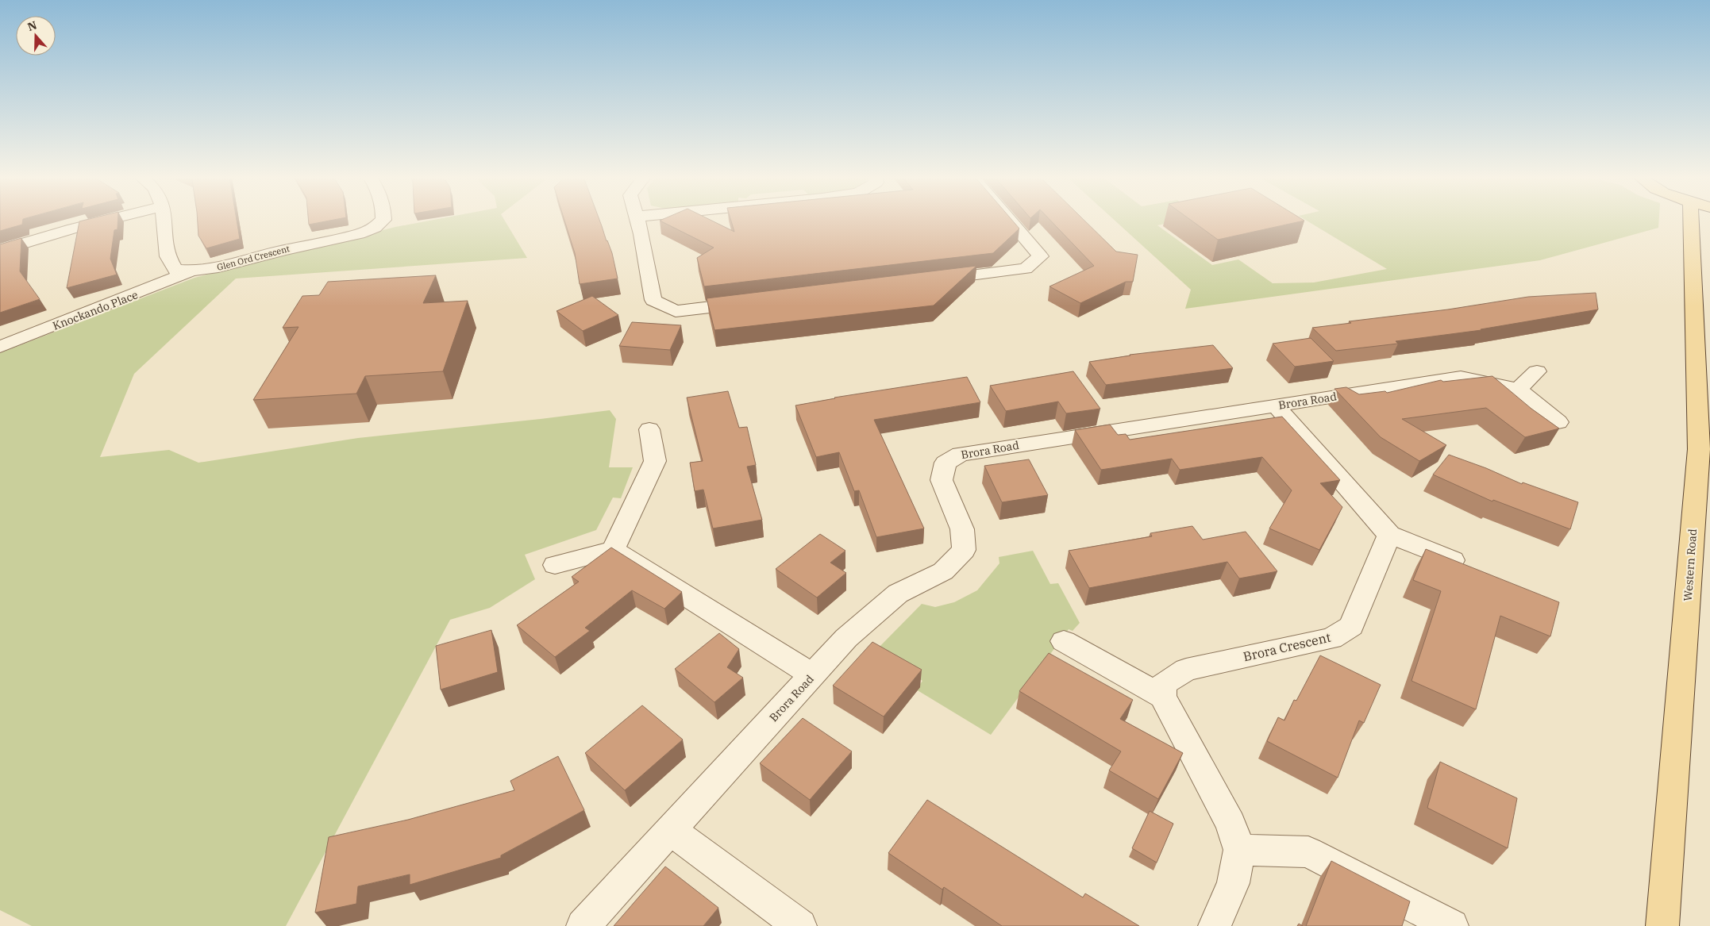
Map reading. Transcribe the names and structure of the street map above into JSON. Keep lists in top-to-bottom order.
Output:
{
  "streets": {
    "main road": ["Western Road"],
    "street": [
      "Glen Ord Crescent",
      "Knockando Place",
      "Brora Road",
      "Brora Crescent"
    ]
  },
  "crossings": [
    ["Glen Ord Crescent", "Knockando Place"]
  ],
  "north": "top"
}
